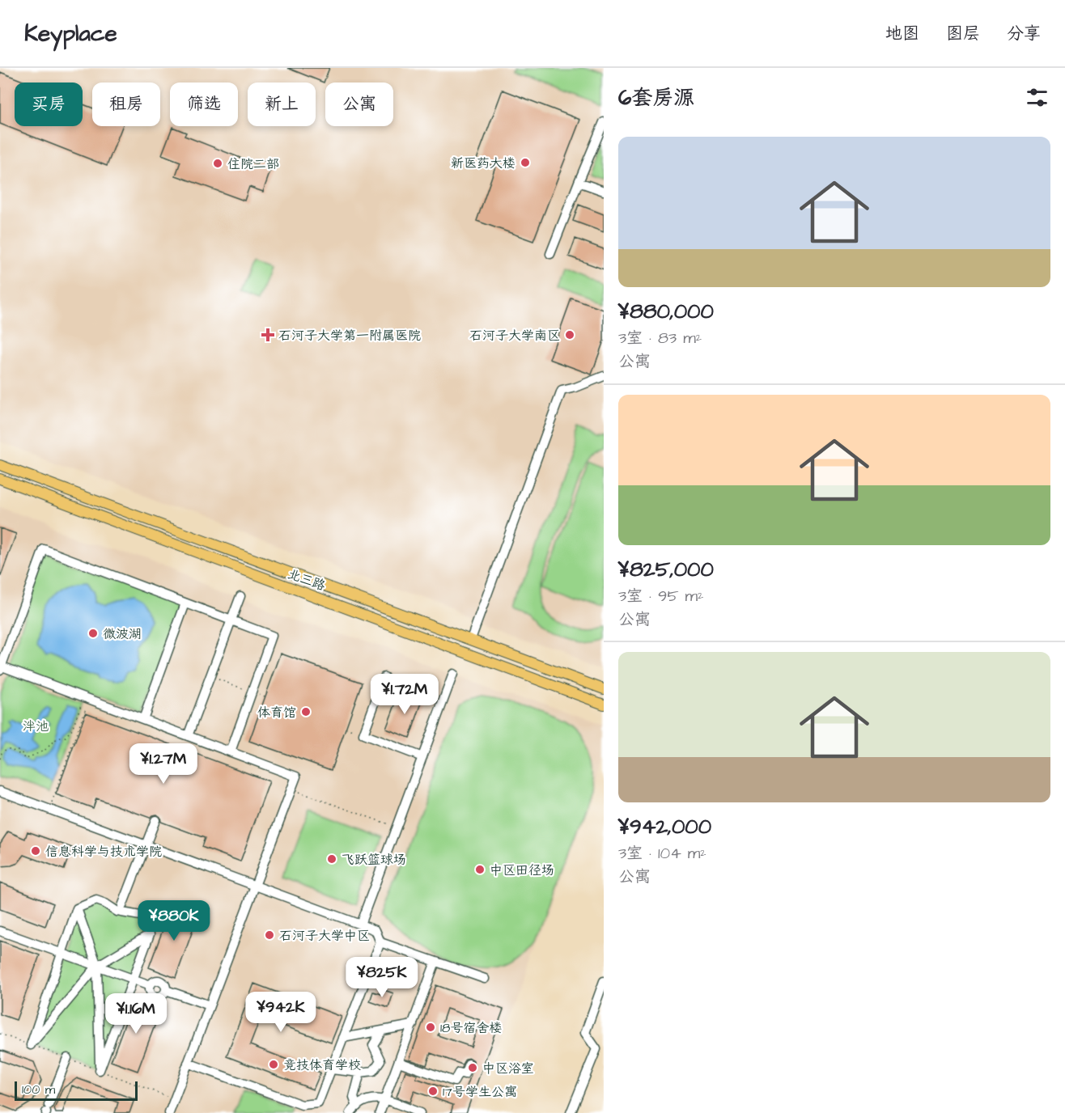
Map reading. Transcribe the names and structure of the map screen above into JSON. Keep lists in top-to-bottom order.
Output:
{
  "streets": {
    "main road": ["北三路"]
  },
  "parks": ["泮池"],
  "places": {
    "other": [
      "新医药大楼",
      "住院二部",
      "石河子大学南区",
      "微波湖",
      "体育馆",
      "信息科学与技术学院",
      "飞跃篮球场",
      "中区田径场",
      "石河子大学中区",
      "18号宿舍楼",
      "竞技体育学校",
      "中区浴室",
      "17号学生公寓"
    ],
    "health": ["石河子大学第一附属医院"]
  },
  "scale_bar": "100 m",
  "page": {
    "header": "Keyplace",
    "nav": ["地图", "图层", "分享"],
    "heading": "6套房源",
    "chip": [
      "买房",
      "租房",
      "筛选",
      "新上",
      "公寓"
    ],
    "list": [
      {
        "name": "¥880,000",
        "note": "3室 · 83 m² · 公寓"
      },
      {
        "name": "¥825,000",
        "note": "3室 · 95 m² · 公寓"
      },
      {
        "name": "¥942,000",
        "note": "3室 · 104 m² · 公寓"
      }
    ],
    "price": [
      "¥1.72M",
      "¥1.27M",
      "¥880K",
      "¥825K",
      "¥942K",
      "¥1.16M"
    ],
    "scale": "100 m"
  }
}
